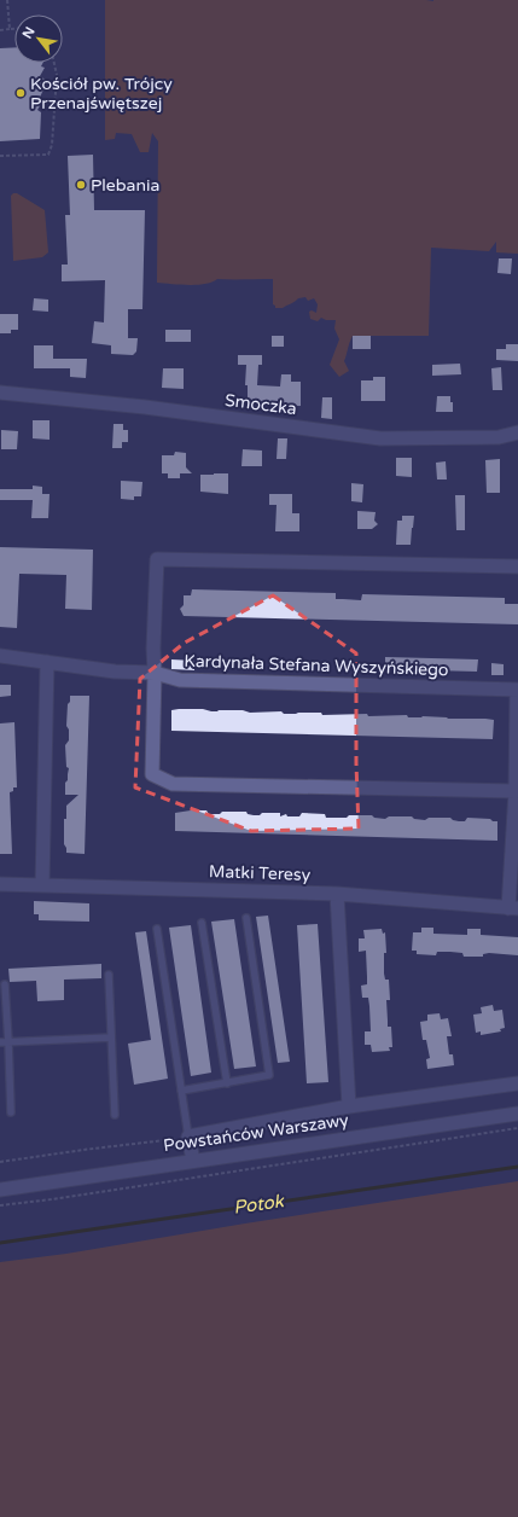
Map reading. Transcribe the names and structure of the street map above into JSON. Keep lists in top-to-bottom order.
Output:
{
  "streets": {
    "street": [
      "Smoczka",
      "Kardynała Stefana Wyszyńskiego",
      "Matki Teresy",
      "Powstańców Warszawy"
    ]
  },
  "water": ["Potok"],
  "places": ["Kościół pw. Trójcy Przenajświętszej", "Plebania"],
  "north": "top left"
}
